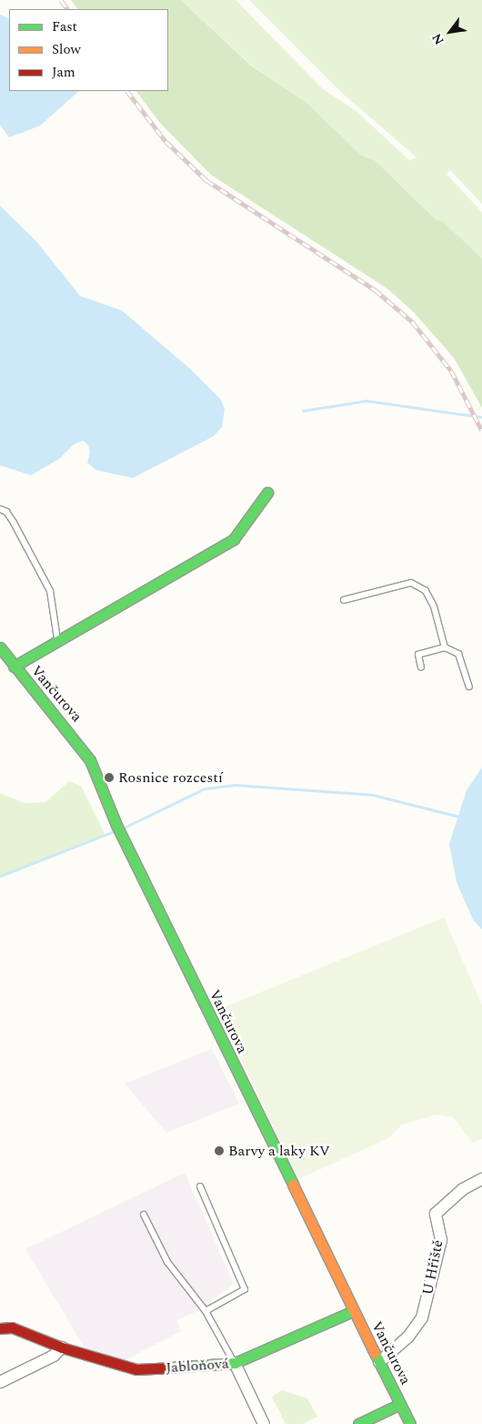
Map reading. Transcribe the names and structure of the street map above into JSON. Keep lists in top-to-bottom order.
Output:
{
  "streets": {
    "street": ["Vančurova", "U Hřiště", "Jabloňová"]
  },
  "crossings": [
    ["Vančurova", "U Hřiště"],
    ["Vančurova", "Jabloňová"]
  ],
  "places": ["Rosnice rozcestí", "Barvy a laky KV"],
  "legend": ["Fast", "Slow", "Jam"],
  "north": "bottom left"
}
